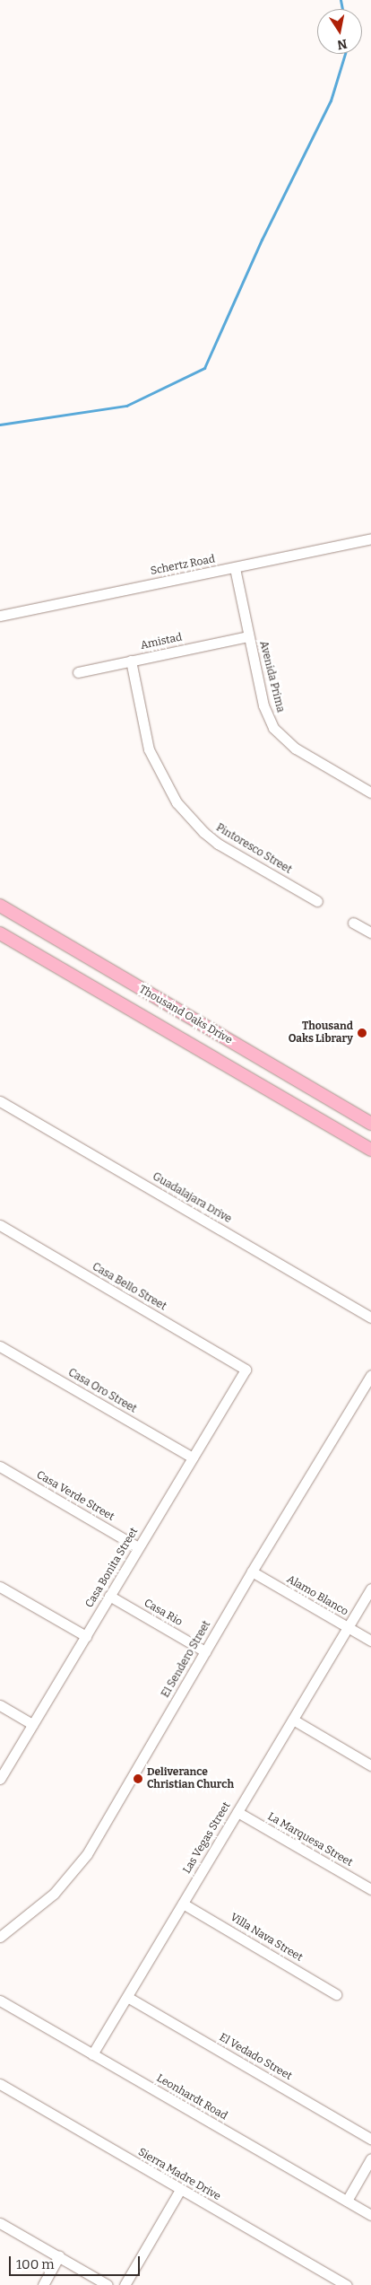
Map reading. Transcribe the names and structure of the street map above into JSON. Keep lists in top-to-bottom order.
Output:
{
  "streets": {
    "main road": ["Thousand Oaks Drive"],
    "street": [
      "Schertz Road",
      "Amistad",
      "Avenida Prima",
      "Pintoresco Street",
      "Guadalajara Drive",
      "Casa Bello Street",
      "Casa Oro Street",
      "Casa Verde Street",
      "Casa Bonita Street",
      "Alamo Blanco",
      "Casa Rio",
      "El Sendero Street",
      "Las Vegas Street",
      "La Marquesa Street",
      "Villa Nava Street",
      "El Vedado Street",
      "Leonhardt Road",
      "Sierra Madre Drive"
    ]
  },
  "crossings": [
    ["Schertz Road", "Avenida Prima"],
    ["Amistad", "Avenida Prima"],
    ["Amistad", "Pintoresco Street"],
    ["Casa Bello Street", "Casa Bonita Street"],
    ["Casa Oro Street", "Casa Bonita Street"],
    ["Casa Verde Street", "Casa Bonita Street"],
    ["Casa Bonita Street", "Casa Rio"],
    ["Alamo Blanco", "El Sendero Street"],
    ["Alamo Blanco", "Las Vegas Street"],
    ["Casa Rio", "El Sendero Street"],
    ["Las Vegas Street", "La Marquesa Street"],
    ["Las Vegas Street", "Villa Nava Street"],
    ["Las Vegas Street", "El Vedado Street"],
    ["Las Vegas Street", "Leonhardt Road"]
  ],
  "places": ["Thousand Oaks Library", "Deliverance Christian Church"],
  "scale_bar": "100 m",
  "north": "bottom"
}
